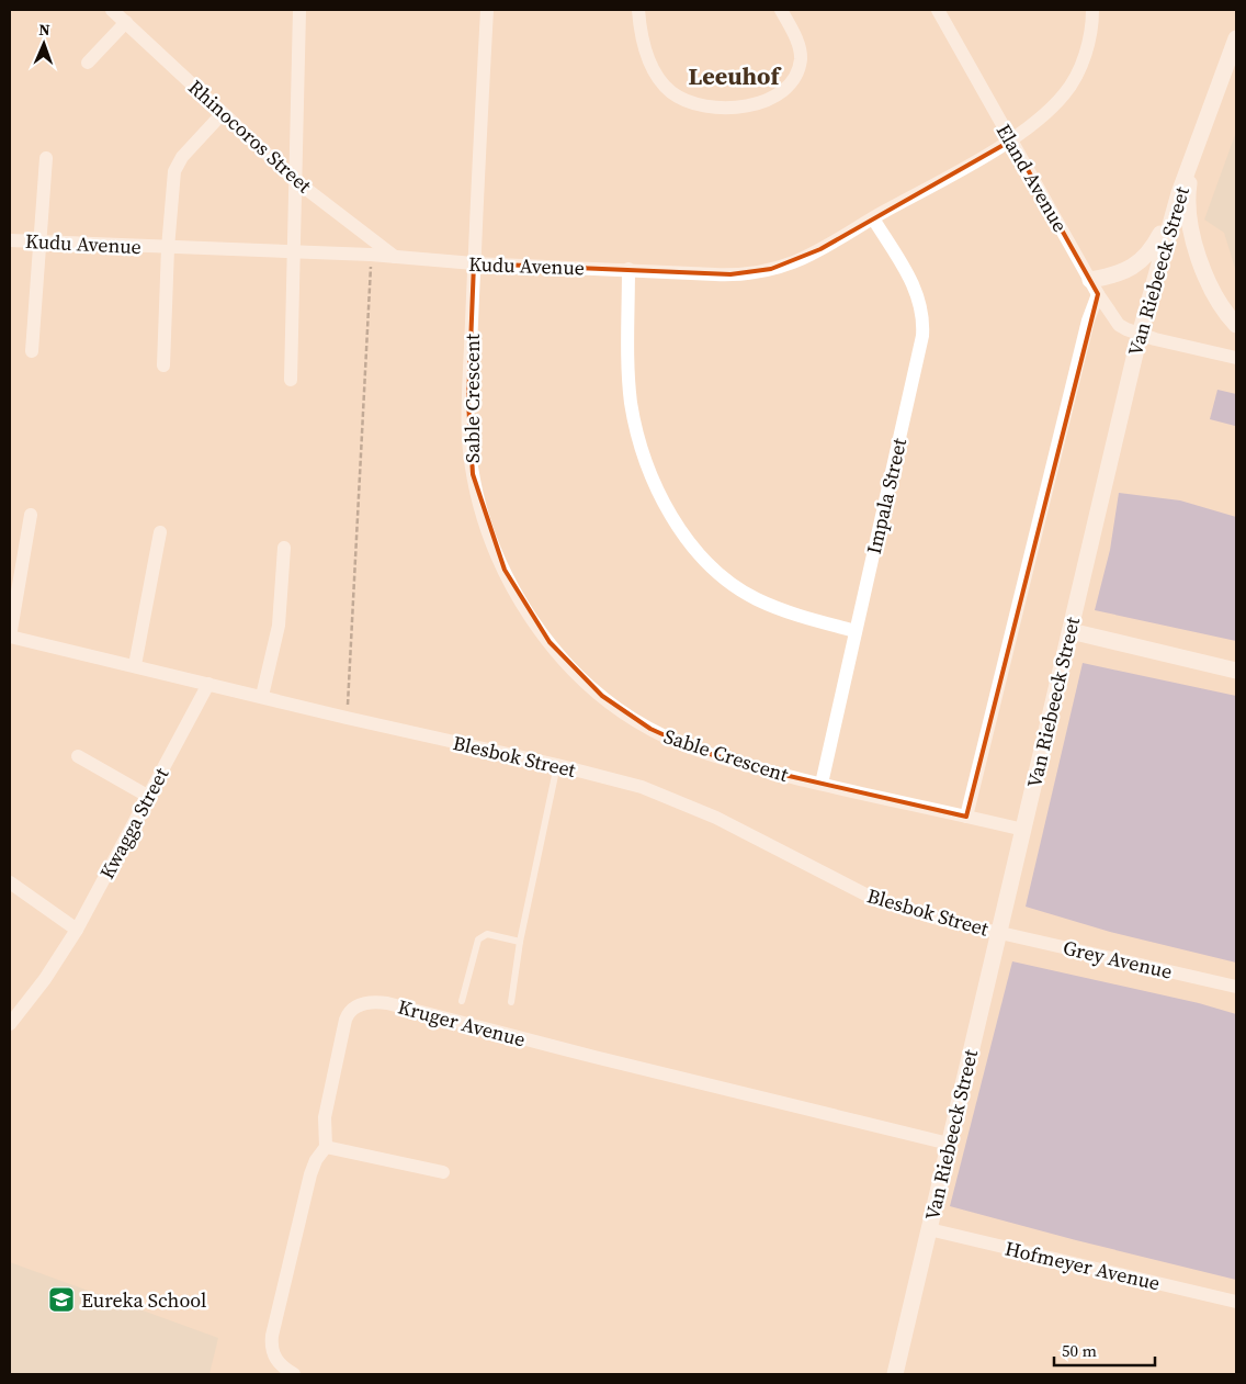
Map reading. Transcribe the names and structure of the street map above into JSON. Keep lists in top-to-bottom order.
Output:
{
  "streets": {
    "street": [
      "Rhinocoros Street",
      "Eland Avenue",
      "Kudu Avenue",
      "Van Riebeeck Street",
      "Sable Crescent",
      "Impala Street",
      "Blesbok Street",
      "Kwagga Street",
      "Grey Avenue",
      "Kruger Avenue",
      "Hofmeyer Avenue"
    ]
  },
  "crossings": [
    ["Rhinocoros Street", "Kudu Avenue"],
    ["Eland Avenue", "Kudu Avenue"],
    ["Eland Avenue", "Van Riebeeck Street"],
    ["Kudu Avenue", "Sable Crescent"],
    ["Kudu Avenue", "Impala Street"],
    ["Van Riebeeck Street", "Sable Crescent"],
    ["Van Riebeeck Street", "Blesbok Street"],
    ["Van Riebeeck Street", "Grey Avenue"],
    ["Van Riebeeck Street", "Kruger Avenue"],
    ["Van Riebeeck Street", "Hofmeyer Avenue"],
    ["Sable Crescent", "Impala Street"],
    ["Blesbok Street", "Kwagga Street"],
    ["Blesbok Street", "Grey Avenue"]
  ],
  "districts": ["Leeuhof"],
  "places": {
    "school or university": ["Eureka School"]
  },
  "scale_bar": "50 m",
  "north": "top"
}
